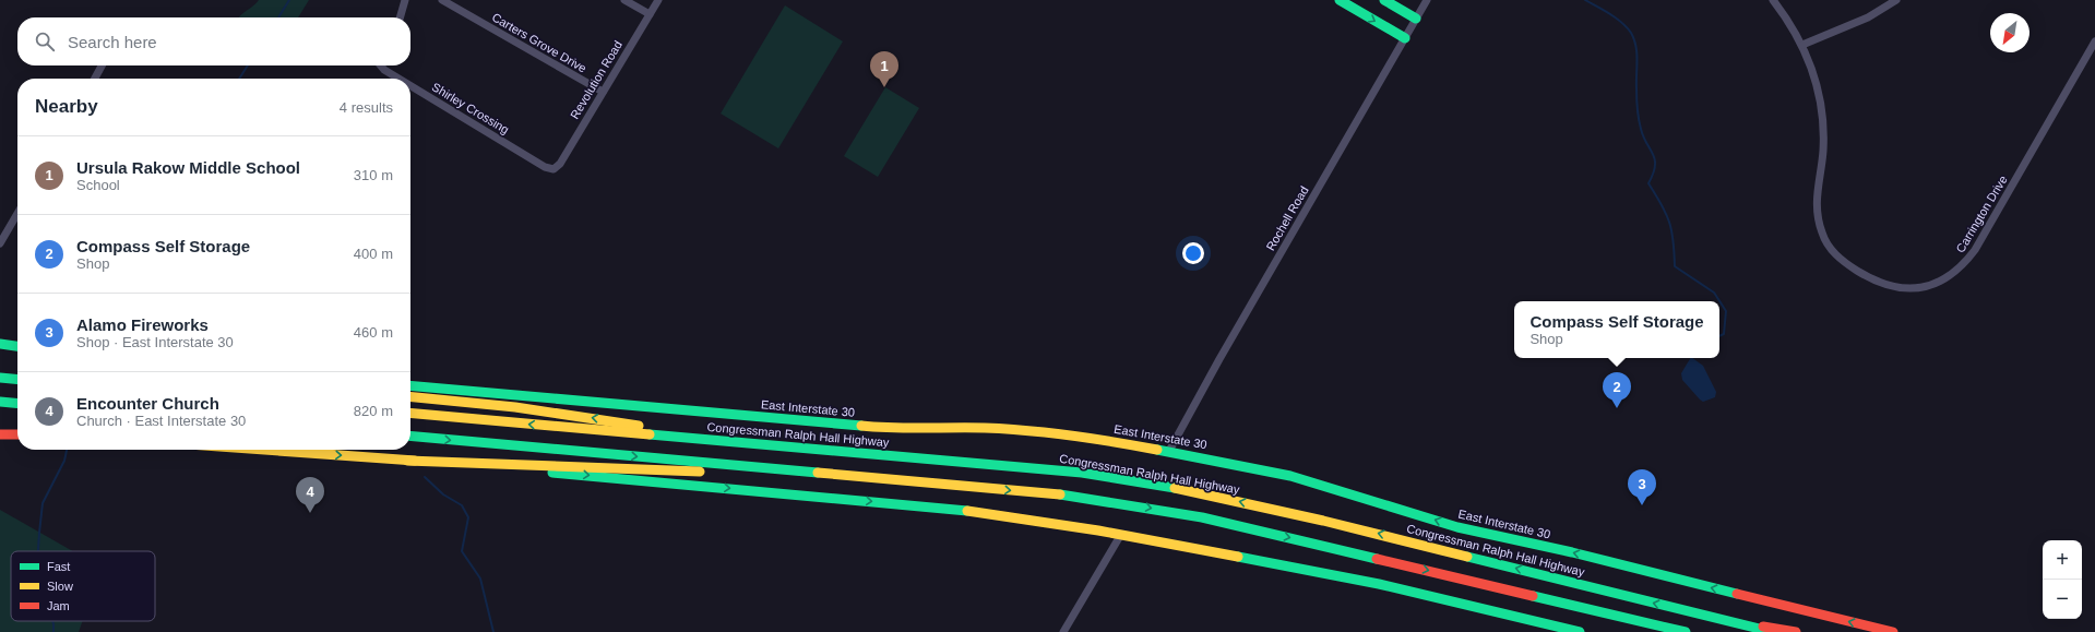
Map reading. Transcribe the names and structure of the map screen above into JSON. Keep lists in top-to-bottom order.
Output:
{
  "streets": {
    "main road": ["East Interstate 30", "Congressman Ralph Hall Highway"],
    "street": [
      "Carters Grove Drive",
      "Revolution Road",
      "Shirley Crossing",
      "Carrington Drive",
      "Rochell Road"
    ]
  },
  "crossings": [
    ["Carters Grove Drive", "Revolution Road"],
    ["Revolution Road", "Shirley Crossing"],
    ["Rochell Road", "East Interstate 30"]
  ],
  "legend": ["Fast", "Slow", "Jam"],
  "north": "bottom left",
  "page": {
    "search": "Search here",
    "pins": [
      "1",
      "2",
      "3",
      "4"
    ],
    "heading": ["Nearby", "4 results"],
    "list": [
      {
        "mark": "1",
        "name": "Ursula Rakow Middle School",
        "note": "School",
        "value": "310 m"
      },
      {
        "mark": "2",
        "name": "Compass Self Storage",
        "note": "Shop",
        "value": "400 m"
      },
      {
        "mark": "3",
        "name": "Alamo Fireworks",
        "note": "Shop · East Interstate 30",
        "value": "460 m"
      },
      {
        "mark": "4",
        "name": "Encounter Church",
        "note": "Church · East Interstate 30",
        "value": "820 m"
      }
    ],
    "popup": ["Compass Self Storage", "Shop"],
    "map_buttons": ["+", "−"]
  }
}
